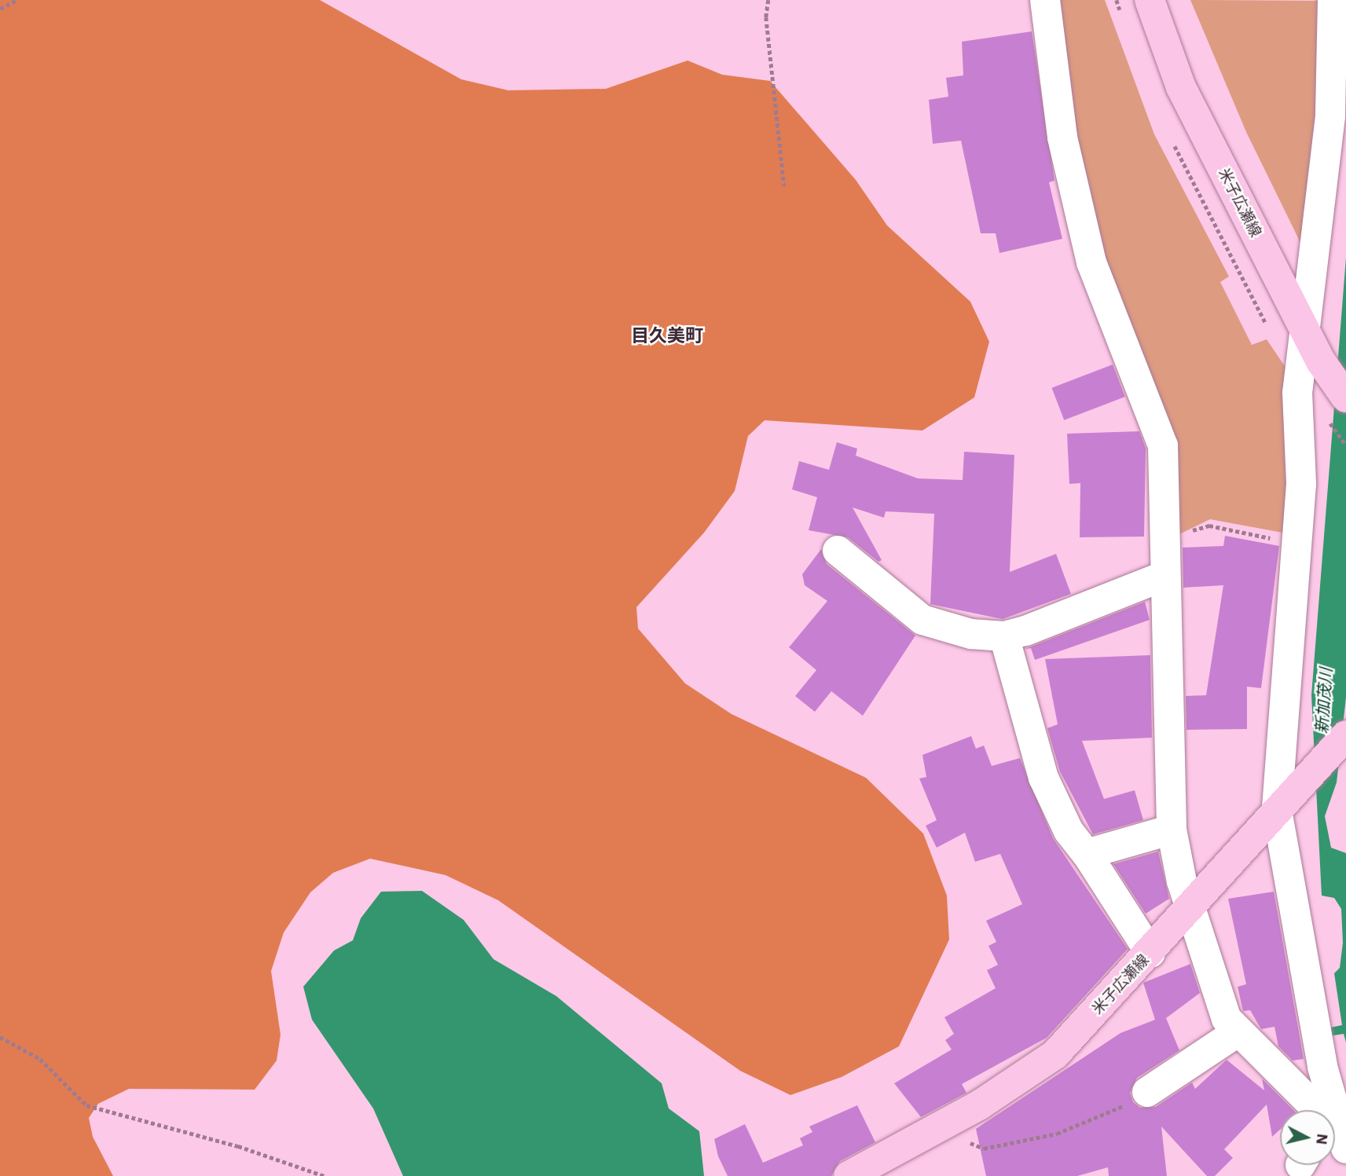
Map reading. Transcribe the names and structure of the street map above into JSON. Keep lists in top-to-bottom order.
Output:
{
  "streets": {
    "main road": ["米子広瀬線"]
  },
  "districts": ["目久美町"],
  "water": ["新加茂川"],
  "north": "right"
}
